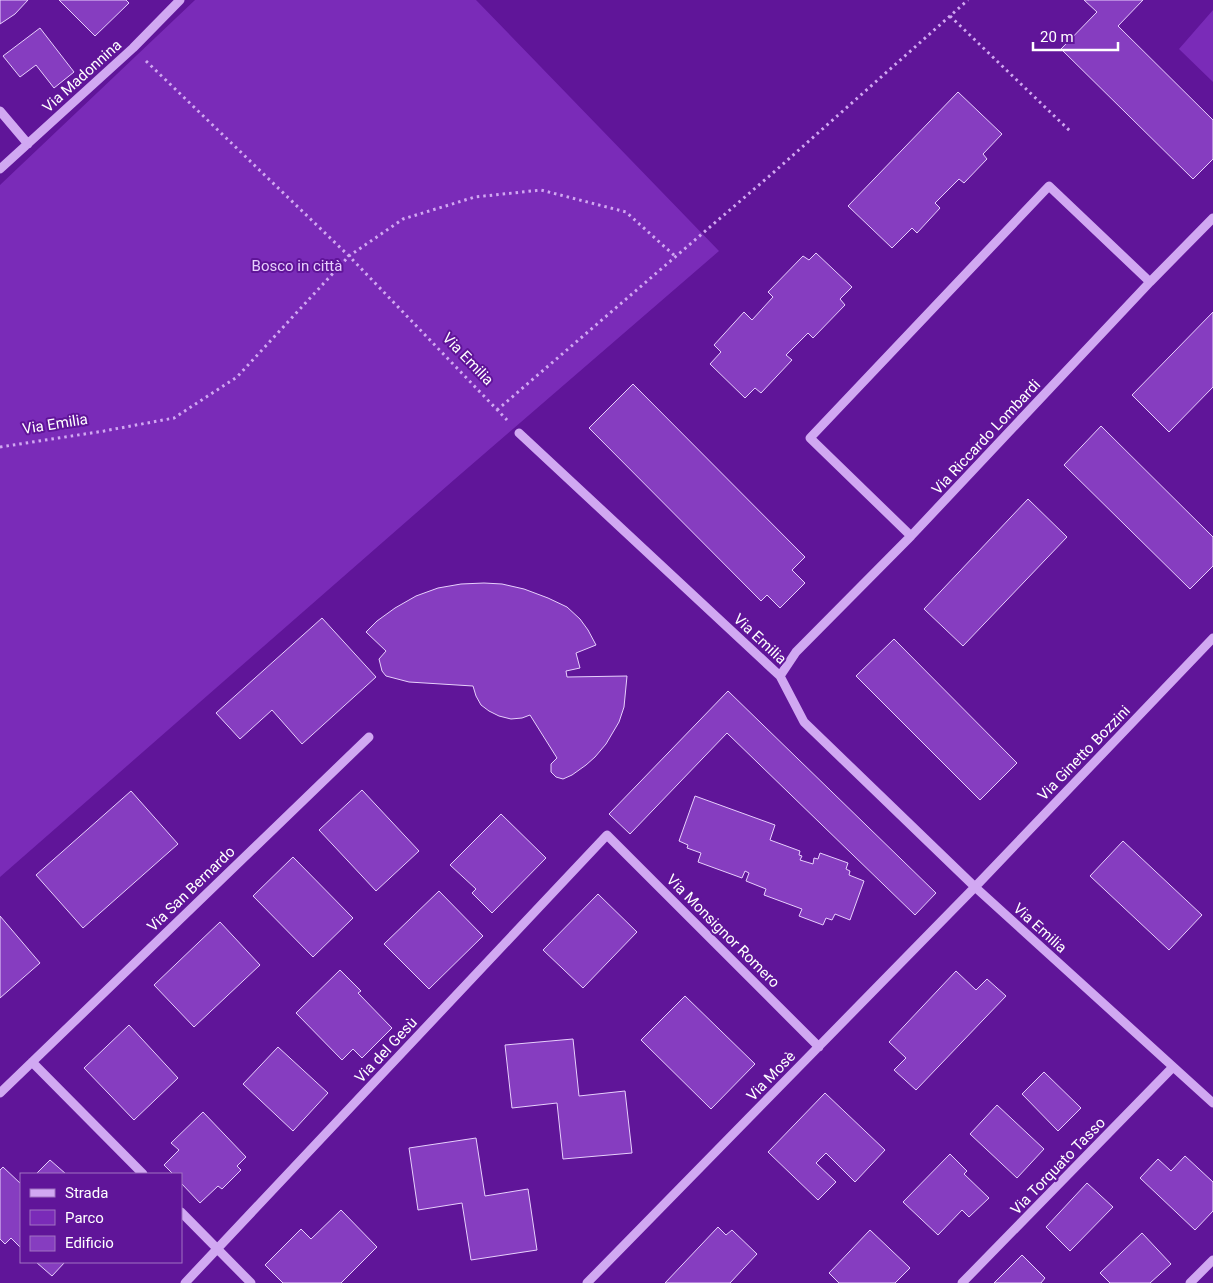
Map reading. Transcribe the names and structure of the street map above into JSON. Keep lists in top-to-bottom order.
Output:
{
  "streets": {
    "street": [
      "Via Madonnina",
      "Via Emilia",
      "Via Riccardo Lombardi",
      "Via Ginetto Bozzini",
      "Via San Bernardo",
      "Via Monsignor Romero",
      "Via del Gesù",
      "Via Mosè",
      "Via Torquato Tasso"
    ]
  },
  "crossings": [
    ["Via Madonnina", "Via Emilia"],
    ["Via Emilia", "Via Riccardo Lombardi"],
    ["Via Emilia", "Via Ginetto Bozzini"],
    ["Via Emilia", "Via Mosè"],
    ["Via Emilia", "Via Torquato Tasso"],
    ["Via Ginetto Bozzini", "Via Mosè"],
    ["Via Monsignor Romero", "Via del Gesù"],
    ["Via Monsignor Romero", "Via Mosè"]
  ],
  "parks": ["Bosco in città"],
  "legend": ["Strada", "Parco", "Edificio"],
  "scale_bar": "20 m"
}
